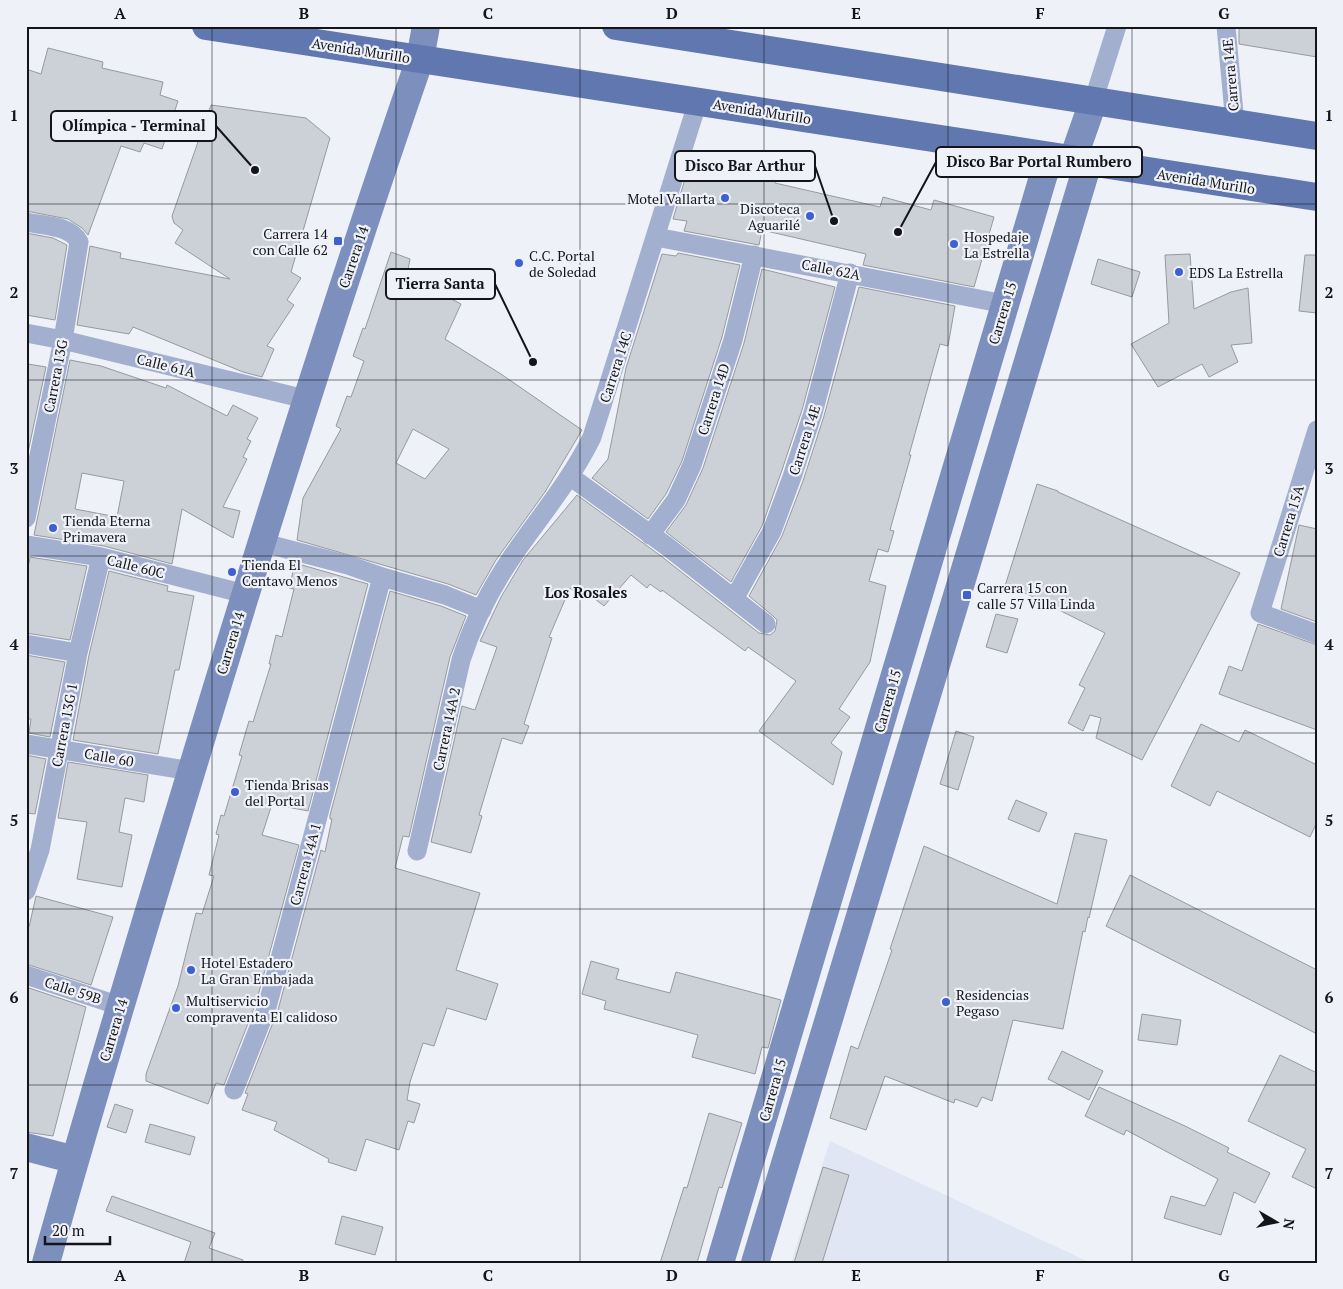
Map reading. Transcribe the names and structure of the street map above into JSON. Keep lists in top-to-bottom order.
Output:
{
  "streets": {
    "main road": ["Avenida Murillo", "Carrera 14", "Carrera 15"],
    "street": [
      "Carrera 14E",
      "Calle 62A",
      "Calle 61A",
      "Carrera 14C",
      "Carrera 13G",
      "Carrera 14D",
      "Carrera 15A",
      "Calle 60C",
      "Carrera 13G 1",
      "Carrera 14A 2",
      "Calle 60",
      "Carrera 14A 1",
      "Calle 59B"
    ]
  },
  "crossings": [
    ["Avenida Murillo", "Carrera 14"],
    ["Avenida Murillo", "Carrera 15"],
    ["Avenida Murillo", "Carrera 14C"],
    ["Carrera 14E", "Calle 62A"],
    ["Carrera 14", "Calle 61A"],
    ["Carrera 14", "Calle 60C"],
    ["Carrera 14", "Calle 60"],
    ["Carrera 14", "Calle 59B"],
    ["Calle 62A", "Carrera 15"],
    ["Calle 62A", "Carrera 14C"],
    ["Calle 62A", "Carrera 14D"],
    ["Calle 61A", "Carrera 13G"],
    ["Carrera 14C", "Carrera 14A 2"],
    ["Calle 60C", "Carrera 13G 1"],
    ["Carrera 13G 1", "Calle 60"]
  ],
  "districts": ["Los Rosales"],
  "places": {
    "other": [
      "Olímpica - Terminal",
      "Motel Vallarta",
      "Discoteca Aguarilé",
      "Disco Bar Arthur",
      "Disco Bar Portal Rumbero",
      "Hospedaje La Estrella",
      "C.C. Portal de Soledad",
      "EDS La Estrella",
      "Tierra Santa",
      "Tienda Eterna Primavera",
      "Tienda El Centavo Menos",
      "Tienda Brisas del Portal",
      "Hotel Estadero La Gran Embajada",
      "Residencias Pegaso",
      "Multiservicio compraventa El calidoso"
    ],
    "transit": ["Carrera 14 con Calle 62", "Carrera 15 con calle 57 Villa Linda"]
  },
  "scale_bar": "20 m",
  "north": "right",
  "grid": {
    "columns": [
      "A",
      "B",
      "C",
      "D",
      "E",
      "F",
      "G"
    ],
    "rows": [
      "1",
      "2",
      "3",
      "4",
      "5",
      "6",
      "7"
    ]
  }
}
